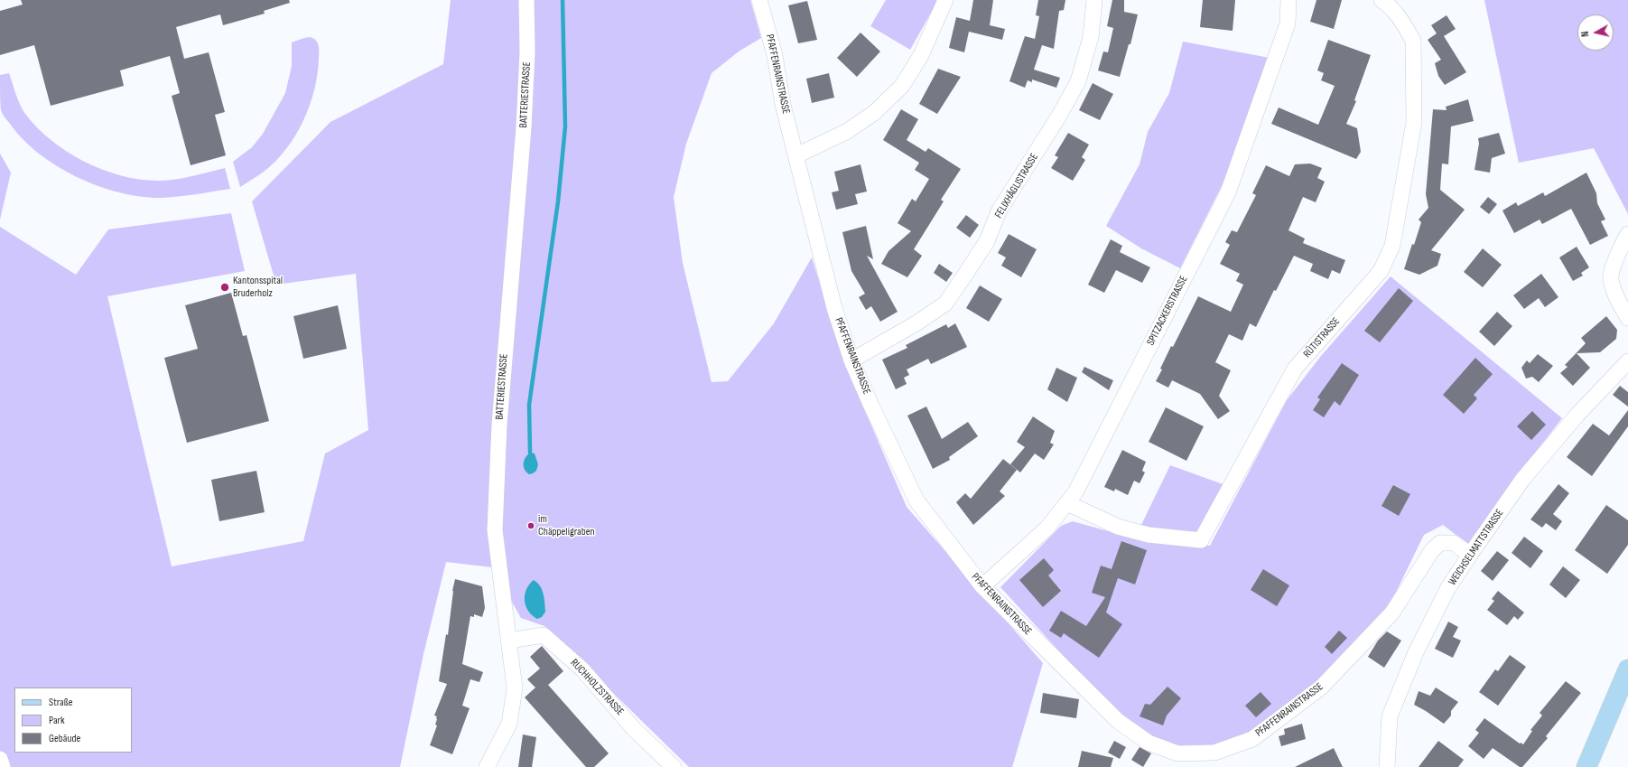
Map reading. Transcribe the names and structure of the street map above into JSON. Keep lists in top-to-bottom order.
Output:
{
  "streets": {
    "street": [
      "PFAFFENRAINSTRASSE",
      "BATTERIESTRASSE",
      "FELIXHÄGLISTRASSE",
      "SPITZACKERSTRASSE",
      "RÜTISTRASSE",
      "WEICHSELMATTSTRASSE",
      "RUCHHOLZSTRASSE"
    ]
  },
  "crossings": [
    ["PFAFFENRAINSTRASSE", "FELIXHÄGLISTRASSE"],
    ["PFAFFENRAINSTRASSE", "SPITZACKERSTRASSE"],
    ["PFAFFENRAINSTRASSE", "WEICHSELMATTSTRASSE"],
    ["BATTERIESTRASSE", "RUCHHOLZSTRASSE"],
    ["SPITZACKERSTRASSE", "RÜTISTRASSE"]
  ],
  "places": ["Kantonsspital Bruderholz", "im Chäppeligraben"],
  "legend": ["Straße", "Park", "Gebäude"],
  "north": "left"
}
